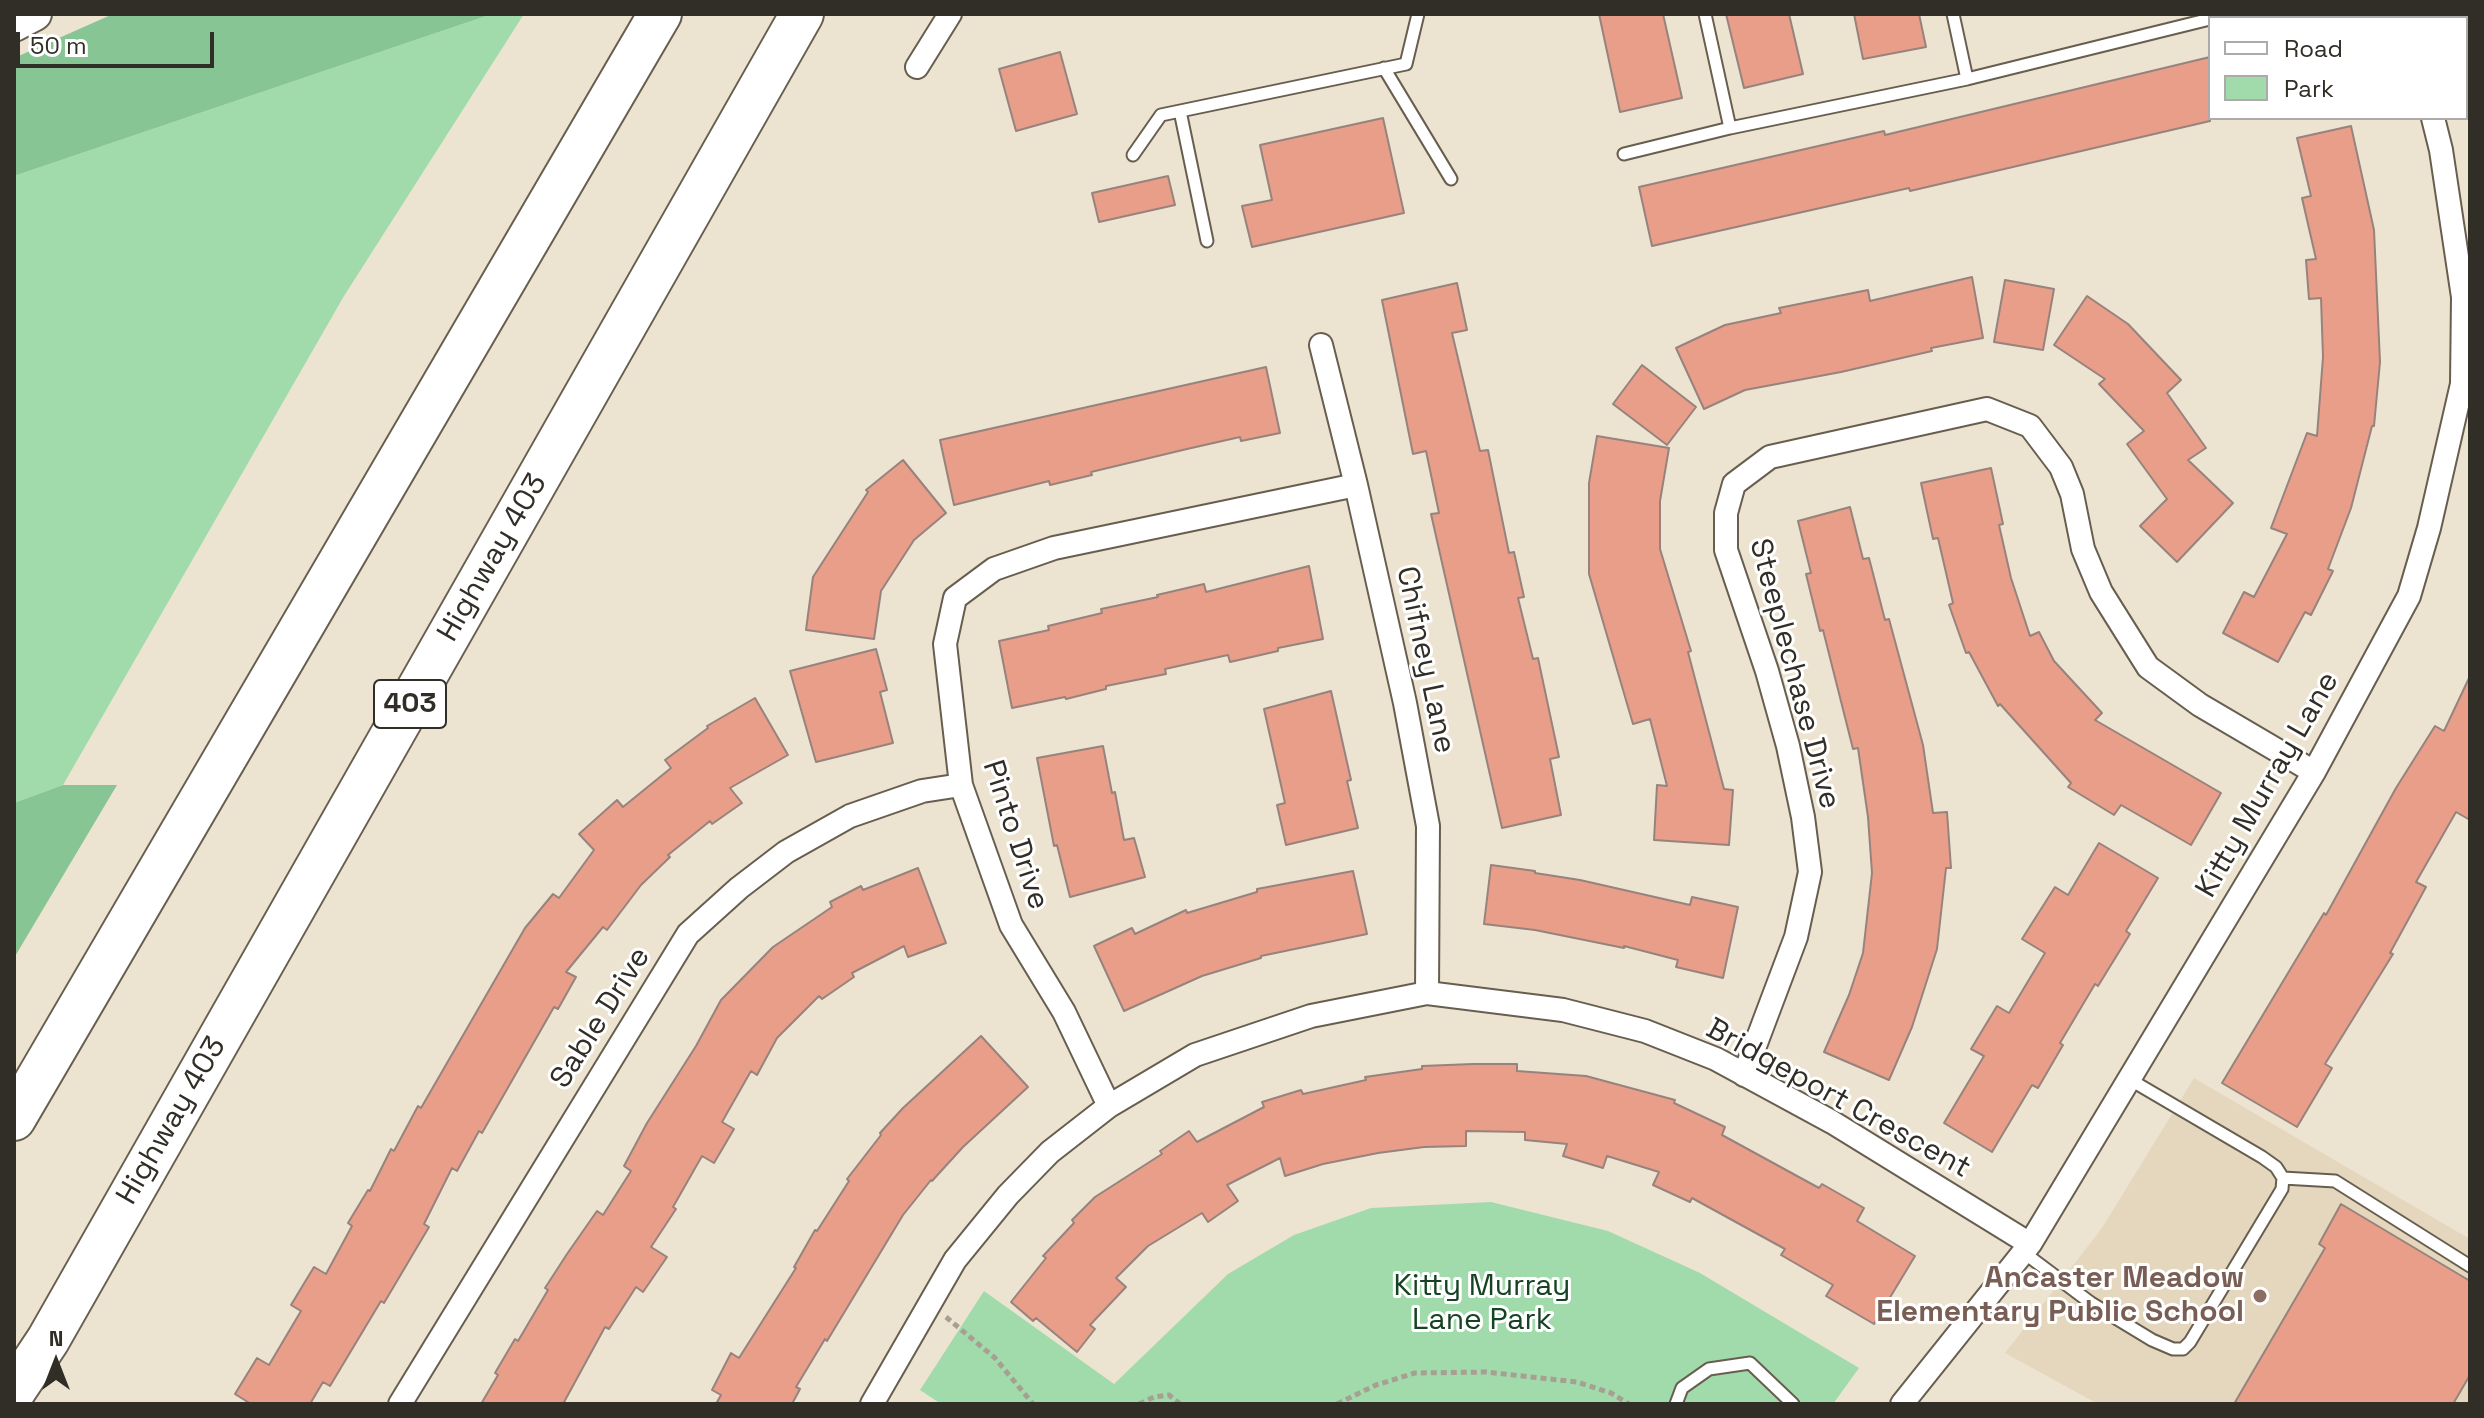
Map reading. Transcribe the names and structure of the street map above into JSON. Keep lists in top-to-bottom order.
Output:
{
  "streets": {
    "highway": ["Highway 403", "403"],
    "street": [
      "Chifney Lane",
      "Steeplechase Drive",
      "Kitty Murray Lane",
      "Pinto Drive",
      "Sable Drive",
      "Bridgeport Crescent"
    ]
  },
  "crossings": [
    ["Chifney Lane", "Pinto Drive"],
    ["Chifney Lane", "Bridgeport Crescent"],
    ["Steeplechase Drive", "Kitty Murray Lane"],
    ["Steeplechase Drive", "Bridgeport Crescent"],
    ["Kitty Murray Lane", "Bridgeport Crescent"],
    ["Pinto Drive", "Sable Drive"],
    ["Pinto Drive", "Bridgeport Crescent"]
  ],
  "parks": ["Kitty Murray Lane Park"],
  "places": ["Ancaster Meadow Elementary Public School"],
  "legend": ["Road", "Park"],
  "scale_bar": "50 m",
  "north": "top"
}
